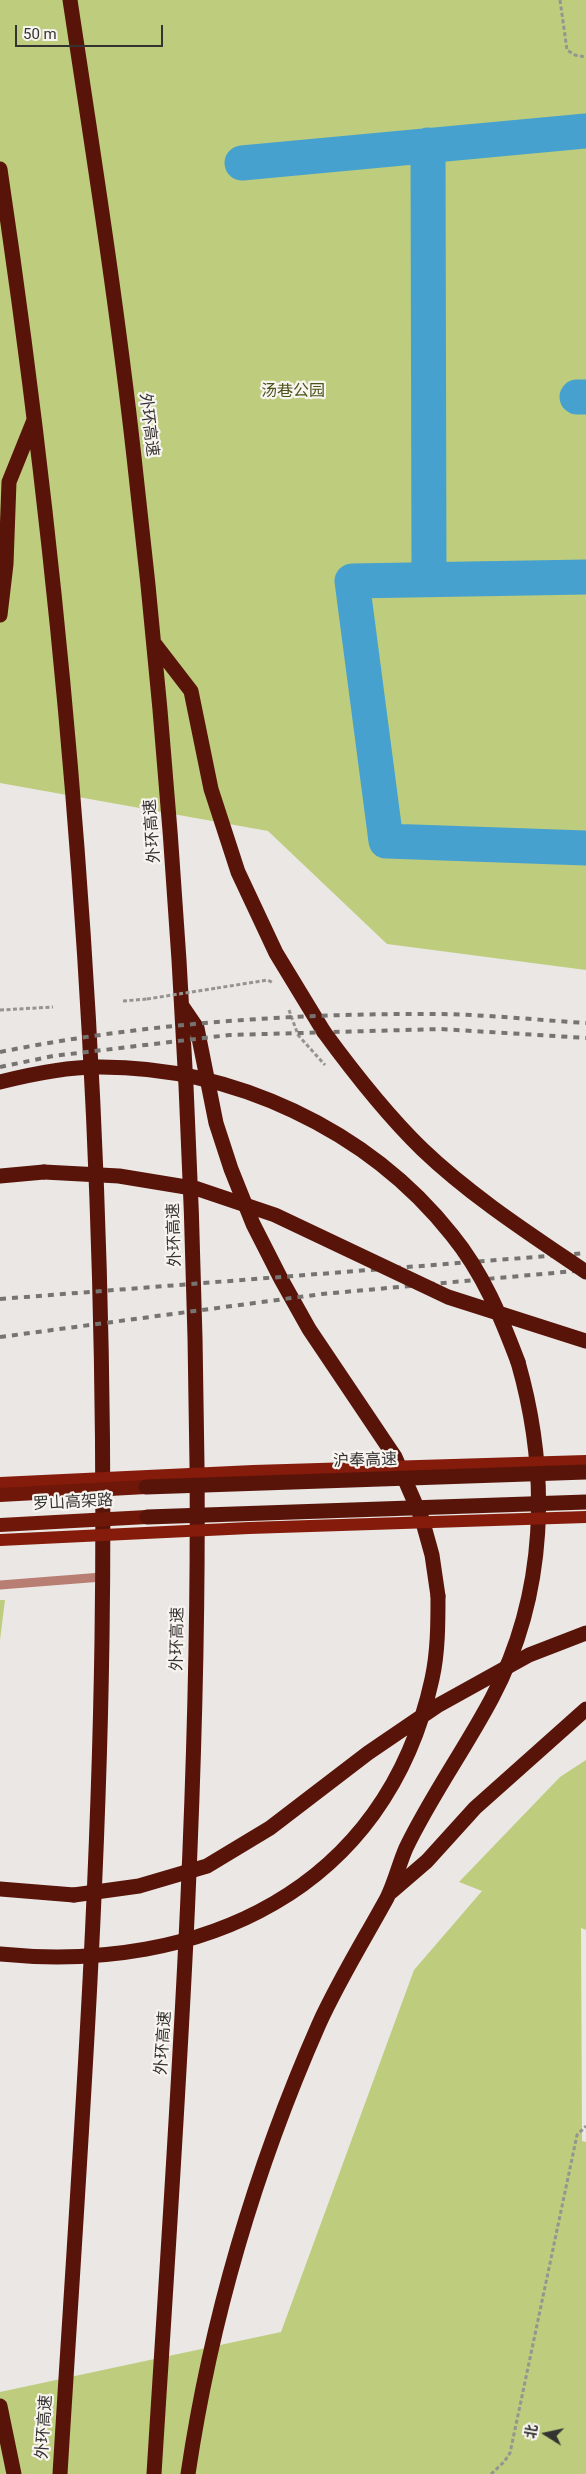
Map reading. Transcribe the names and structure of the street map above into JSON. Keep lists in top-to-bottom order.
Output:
{
  "streets": {
    "highway": ["外环高速", "沪奉高速", "罗山高架路"]
  },
  "crossings": [
    ["沪奉高速", "罗山高架路"]
  ],
  "parks": ["汤巷公园"],
  "scale_bar": "50 m",
  "north": "left"
}
